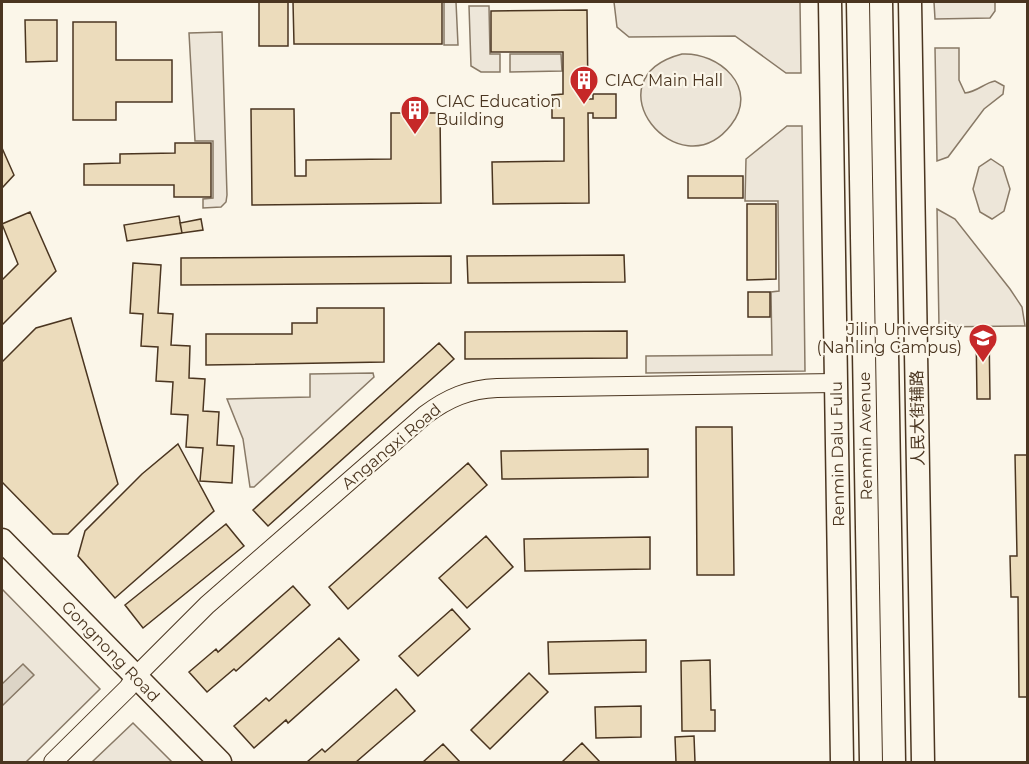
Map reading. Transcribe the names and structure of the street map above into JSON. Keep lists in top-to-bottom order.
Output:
{
  "streets": {
    "main road": [
      "人民大街辅路",
      "Renmin Avenue",
      "Renmin Dalu Fulu",
      "Gongnong Road"
    ],
    "street": ["Angangxi Road"]
  },
  "crossings": [
    ["Angangxi Road", "Renmin Dalu Fulu"],
    ["Angangxi Road", "Gongnong Road"]
  ],
  "places": {
    "building": ["CIAC Main Hall", "CIAC Education Building"],
    "school or university": ["Jilin University (Nanling Campus)"]
  }
}
